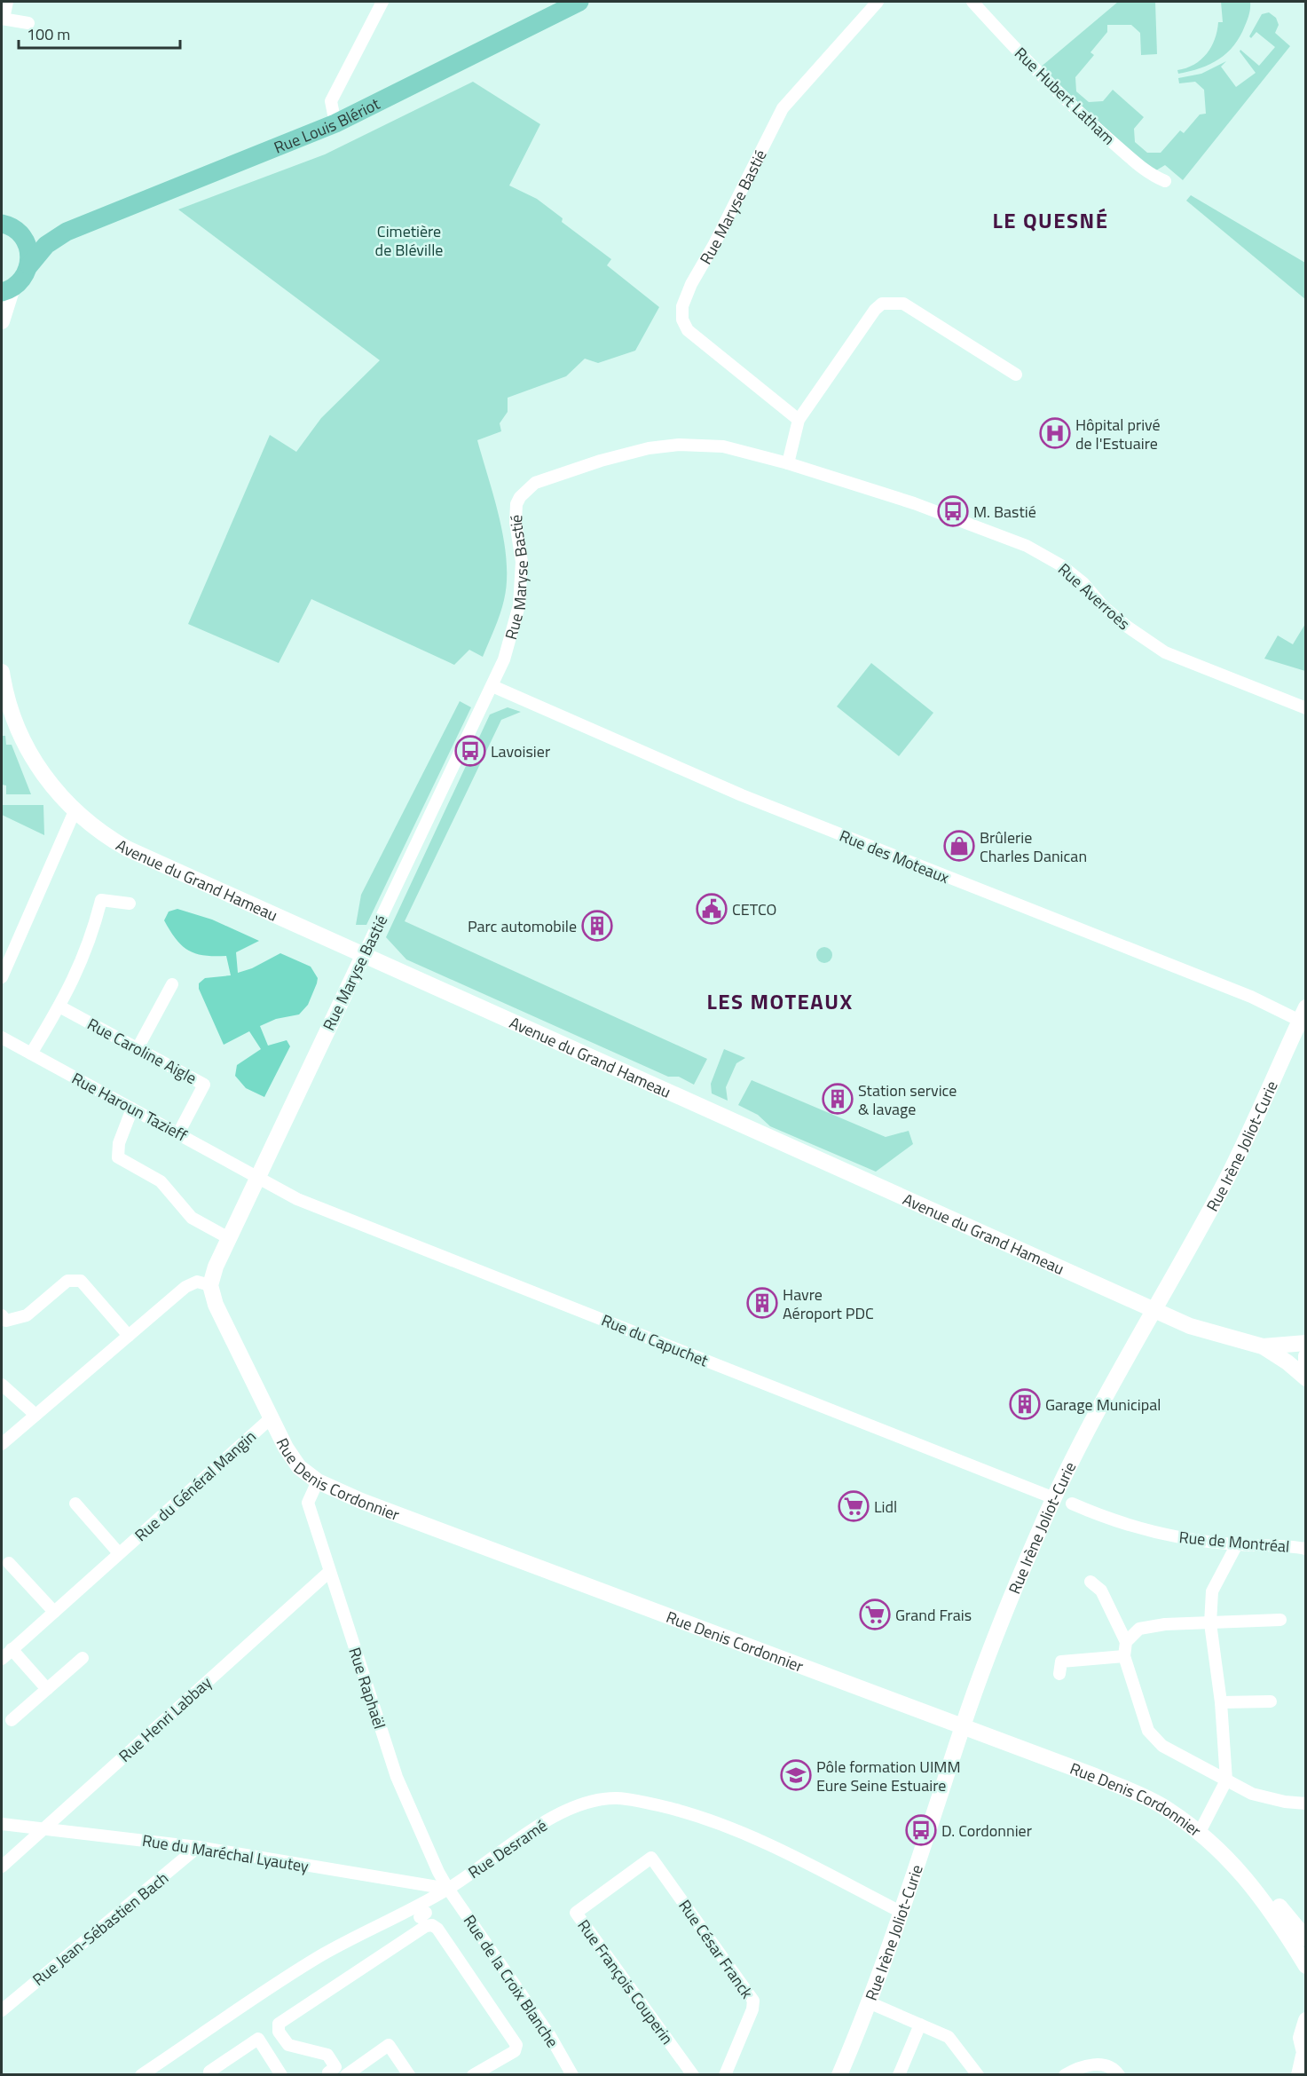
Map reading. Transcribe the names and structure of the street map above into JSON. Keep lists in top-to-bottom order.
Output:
{
  "streets": {
    "main road": ["Rue Louis Blériot"],
    "street": [
      "Rue Hubert Latham",
      "Rue Maryse Bastié",
      "Rue Averroès",
      "Rue des Moteaux",
      "Avenue du Grand Hameau",
      "Rue Caroline Aigle",
      "Rue Haroun Tazieff",
      "Rue Irène Joliot-Curie",
      "Rue du Capuchet",
      "Rue Denis Cordonnier",
      "Rue du Général Mangin",
      "Rue de Montréal",
      "Rue Raphaël",
      "Rue Henri Labbay",
      "Rue Desramé",
      "Rue du Maréchal Lyautey",
      "Rue Jean-Sébastien Bach",
      "Rue César Franck",
      "Rue de la Croix Blanche",
      "Rue François Couperin"
    ]
  },
  "crossings": [
    ["Rue Maryse Bastié", "Rue Averroès"],
    ["Rue Maryse Bastié", "Rue des Moteaux"],
    ["Rue Maryse Bastié", "Avenue du Grand Hameau"],
    ["Rue Maryse Bastié", "Rue Haroun Tazieff"],
    ["Rue Maryse Bastié", "Rue du Capuchet"],
    ["Rue Maryse Bastié", "Rue Denis Cordonnier"],
    ["Rue des Moteaux", "Rue Irène Joliot-Curie"],
    ["Rue Caroline Aigle", "Rue Haroun Tazieff"],
    ["Rue Haroun Tazieff", "Rue du Capuchet"],
    ["Rue Irène Joliot-Curie", "Rue du Capuchet"],
    ["Rue Irène Joliot-Curie", "Rue Denis Cordonnier"],
    ["Rue Irène Joliot-Curie", "Rue Desramé"],
    ["Rue Denis Cordonnier", "Rue du Général Mangin"],
    ["Rue Denis Cordonnier", "Rue Raphaël"],
    ["Rue Raphaël", "Rue Henri Labbay"],
    ["Rue Raphaël", "Rue Desramé"],
    ["Rue Raphaël", "Rue du Maréchal Lyautey"],
    ["Rue Raphaël", "Rue de la Croix Blanche"],
    ["Rue Henri Labbay", "Rue du Maréchal Lyautey"],
    ["Rue Desramé", "Rue du Maréchal Lyautey"],
    ["Rue Desramé", "Rue de la Croix Blanche"],
    ["Rue du Maréchal Lyautey", "Rue Jean-Sébastien Bach"],
    ["Rue du Maréchal Lyautey", "Rue de la Croix Blanche"],
    ["Rue César Franck", "Rue François Couperin"]
  ],
  "districts": ["LE QUESNÉ", "LES MOTEAUX"],
  "parks": ["Cimetière de Bléville"],
  "places": {
    "hospital": ["Hôpital privé de l'Estuaire"],
    "bus stop": ["M. Bastié", "Lavoisier", "D. Cordonnier"],
    "shop": ["Brûlerie Charles Danican"],
    "public building": ["CETCO"],
    "building": [
      "Parc automobile",
      "Station service & lavage",
      "Havre Aéroport PDC",
      "Garage Municipal"
    ],
    "supermarket": ["Lidl", "Grand Frais"],
    "school or university": ["Pôle formation UIMM Eure Seine Estuaire"]
  },
  "scale_bar": "100 m"
}
